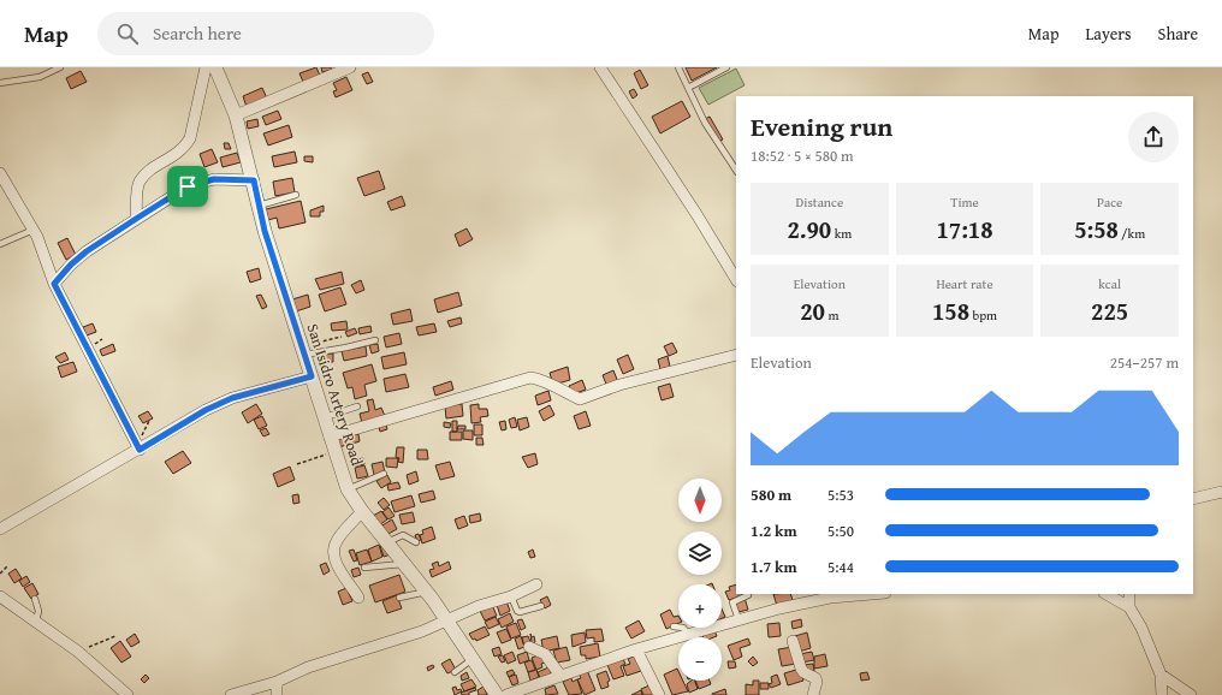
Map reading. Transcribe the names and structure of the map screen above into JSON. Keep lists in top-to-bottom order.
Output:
{
  "streets": {
    "street": ["San Isidro Artery Road"]
  },
  "north": "bottom",
  "page": {
    "header": "Map",
    "search": "Search here",
    "nav": ["Map", "Layers", "Share"],
    "heading": ["Evening run", "18:52 · 5 × 580 m"],
    "stats": [
      ["Distance", "2.90 km"],
      ["Time", "17:18"],
      ["Pace", "5:58 /km"],
      ["Elevation", "20 m"],
      ["Heart rate", "158 bpm"],
      ["kcal", "225"]
    ],
    "chart": ["Elevation", "254–257 m"],
    "list": [
      {
        "name": "580 m",
        "note": "5:53"
      },
      {
        "name": "1.2 km",
        "note": "5:50"
      },
      {
        "name": "1.7 km",
        "note": "5:44"
      }
    ],
    "map_buttons": ["+", "−"]
  }
}
